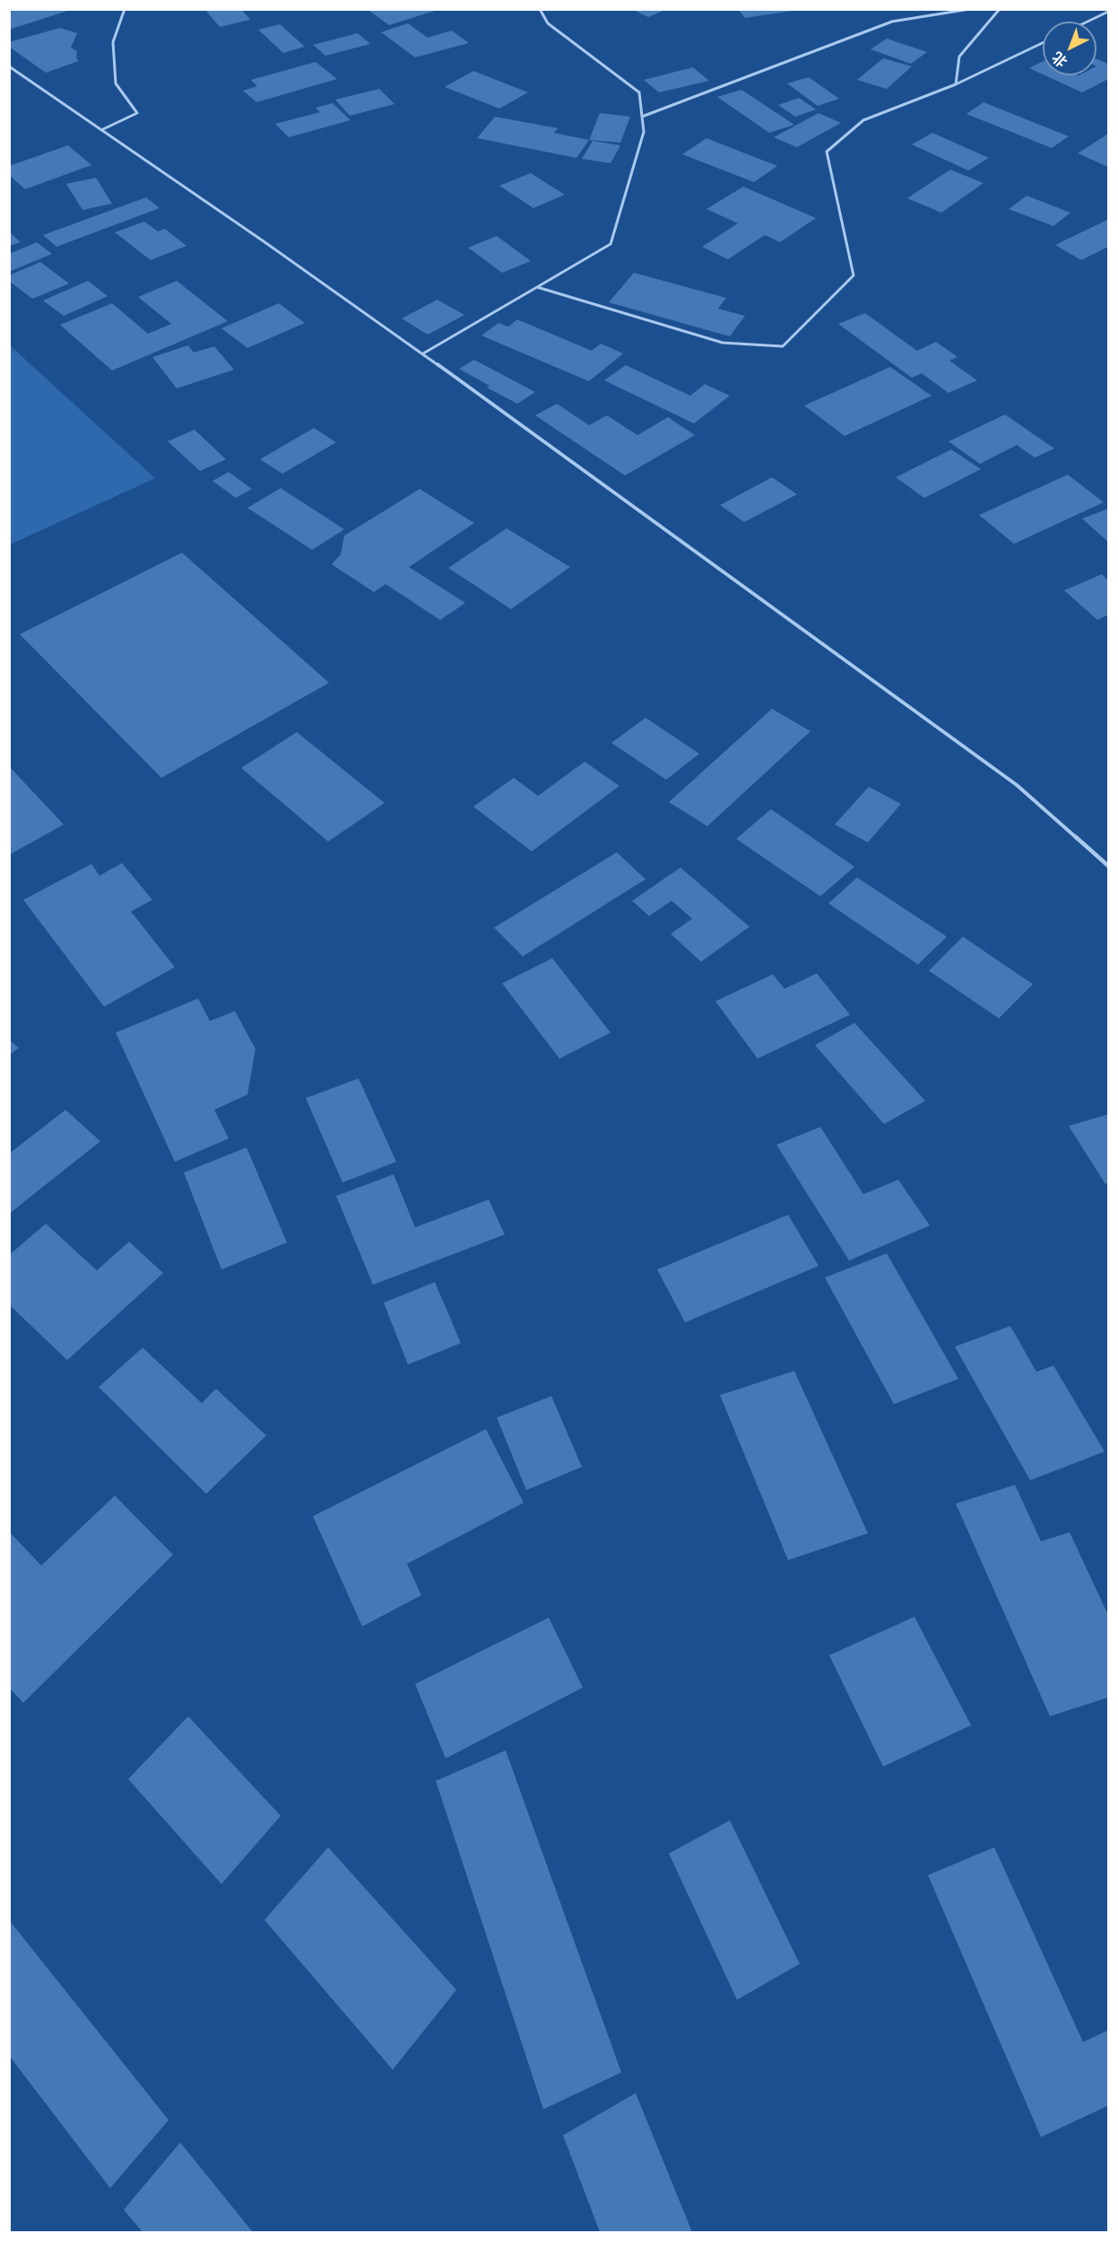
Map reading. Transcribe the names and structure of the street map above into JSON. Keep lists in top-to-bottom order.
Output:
{
  "north": "bottom left"
}
